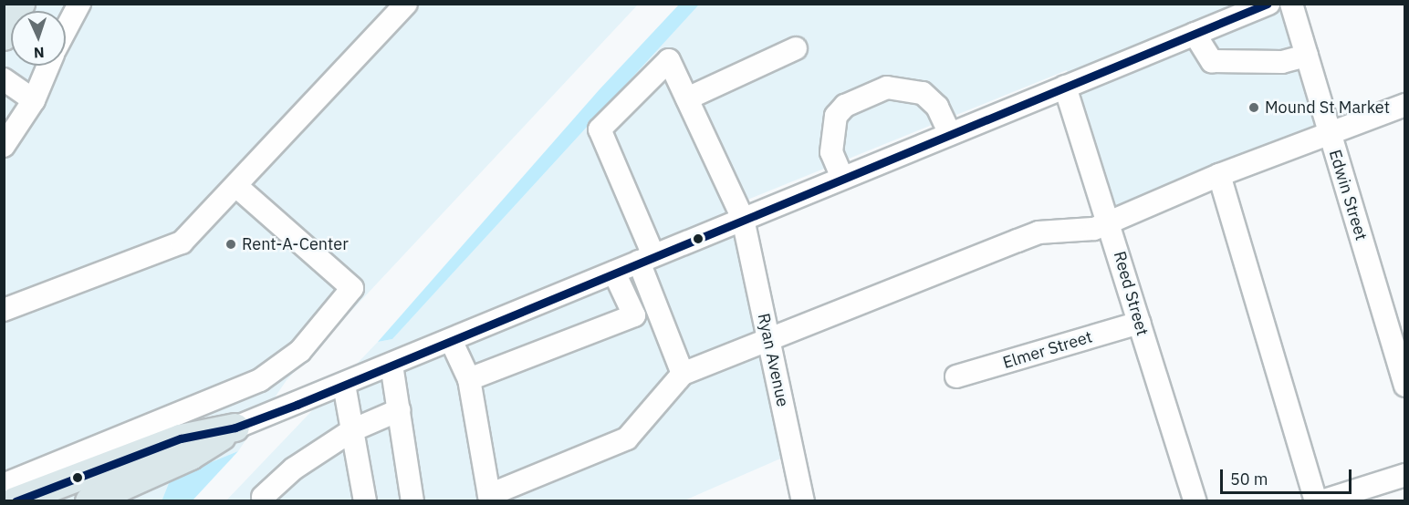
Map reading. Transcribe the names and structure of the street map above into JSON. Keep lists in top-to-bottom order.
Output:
{
  "streets": {
    "street": [
      "Edwin Street",
      "Reed Street",
      "Elmer Street",
      "Ryan Avenue"
    ]
  },
  "crossings": [
    ["Reed Street", "Elmer Street"]
  ],
  "places": ["Mound St Market", "Rent-A-Center"],
  "scale_bar": "50 m",
  "north": "bottom"
}
